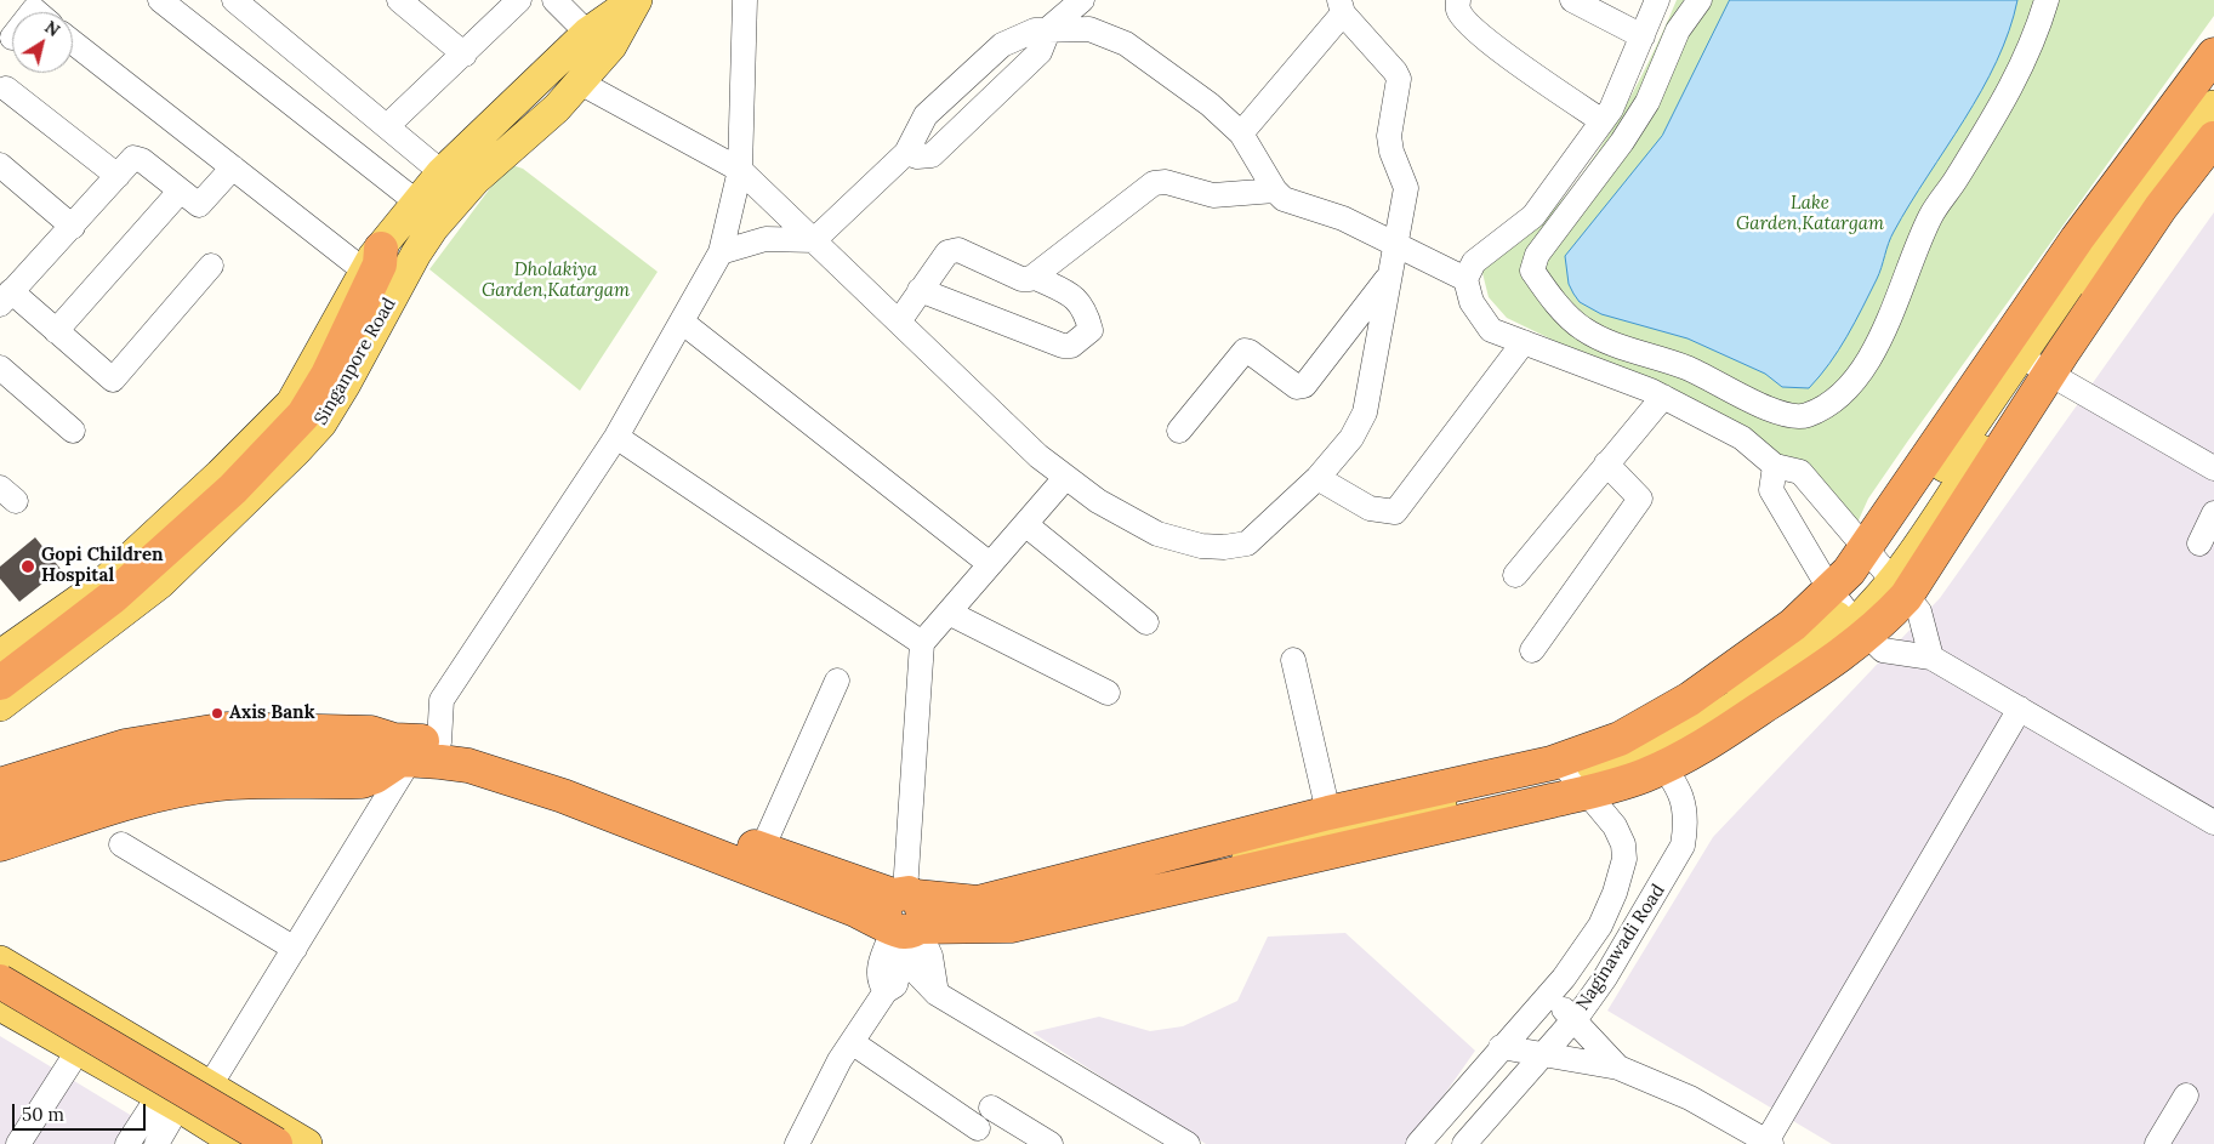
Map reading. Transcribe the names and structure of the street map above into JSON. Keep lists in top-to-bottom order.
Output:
{
  "streets": {
    "main road": ["Singanpore Road"],
    "street": ["Naginawadi Road"]
  },
  "parks": ["Lake Garden,Katargam", "Dholakiya Garden,Katargam"],
  "places": ["Gopi Children Hospital", "Axis Bank"],
  "scale_bar": "50 m",
  "north": "top right"
}
